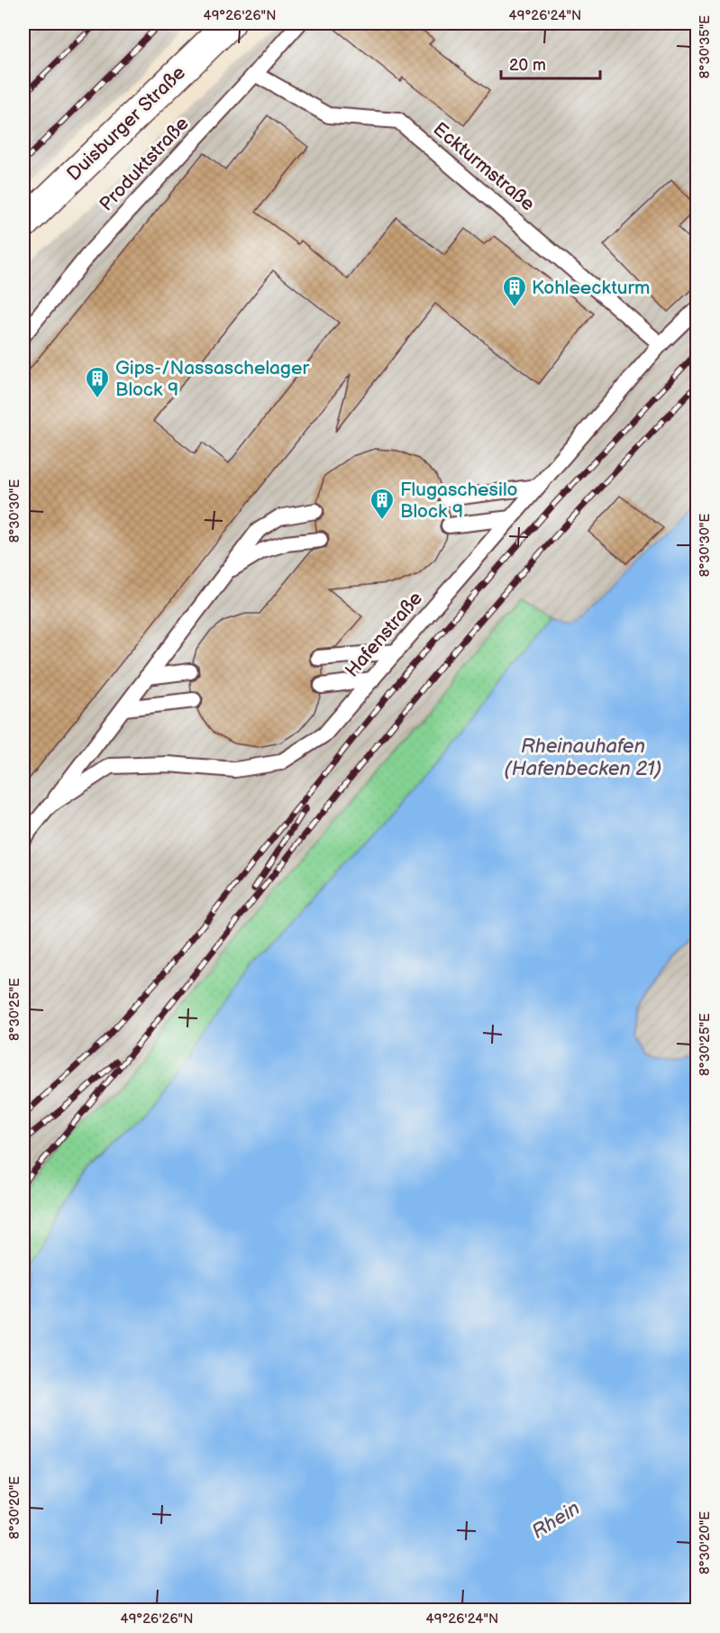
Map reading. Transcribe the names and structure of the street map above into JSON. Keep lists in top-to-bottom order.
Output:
{
  "streets": {
    "street": ["Duisburger Straße"],
    "lane": ["Produktstraße", "Eckturmstraße", "Hafenstraße"]
  },
  "crossings": [
    ["Produktstraße", "Eckturmstraße"],
    ["Eckturmstraße", "Hafenstraße"]
  ],
  "water": ["Rheinauhafen (Hafenbecken 21)", "Rhein"],
  "places": {
    "building": ["Kohleeckturm", "Gips-/Nassaschelager Block 9", "Flugaschesilo Block 9"]
  },
  "scale_bar": "20 m",
  "coordinates": [
    "49°26'26\"N",
    "49°26'24\"N",
    "8°30'35\"E",
    "8°30'30\"E",
    "8°30'25\"E",
    "8°30'20\"E"
  ]
}
